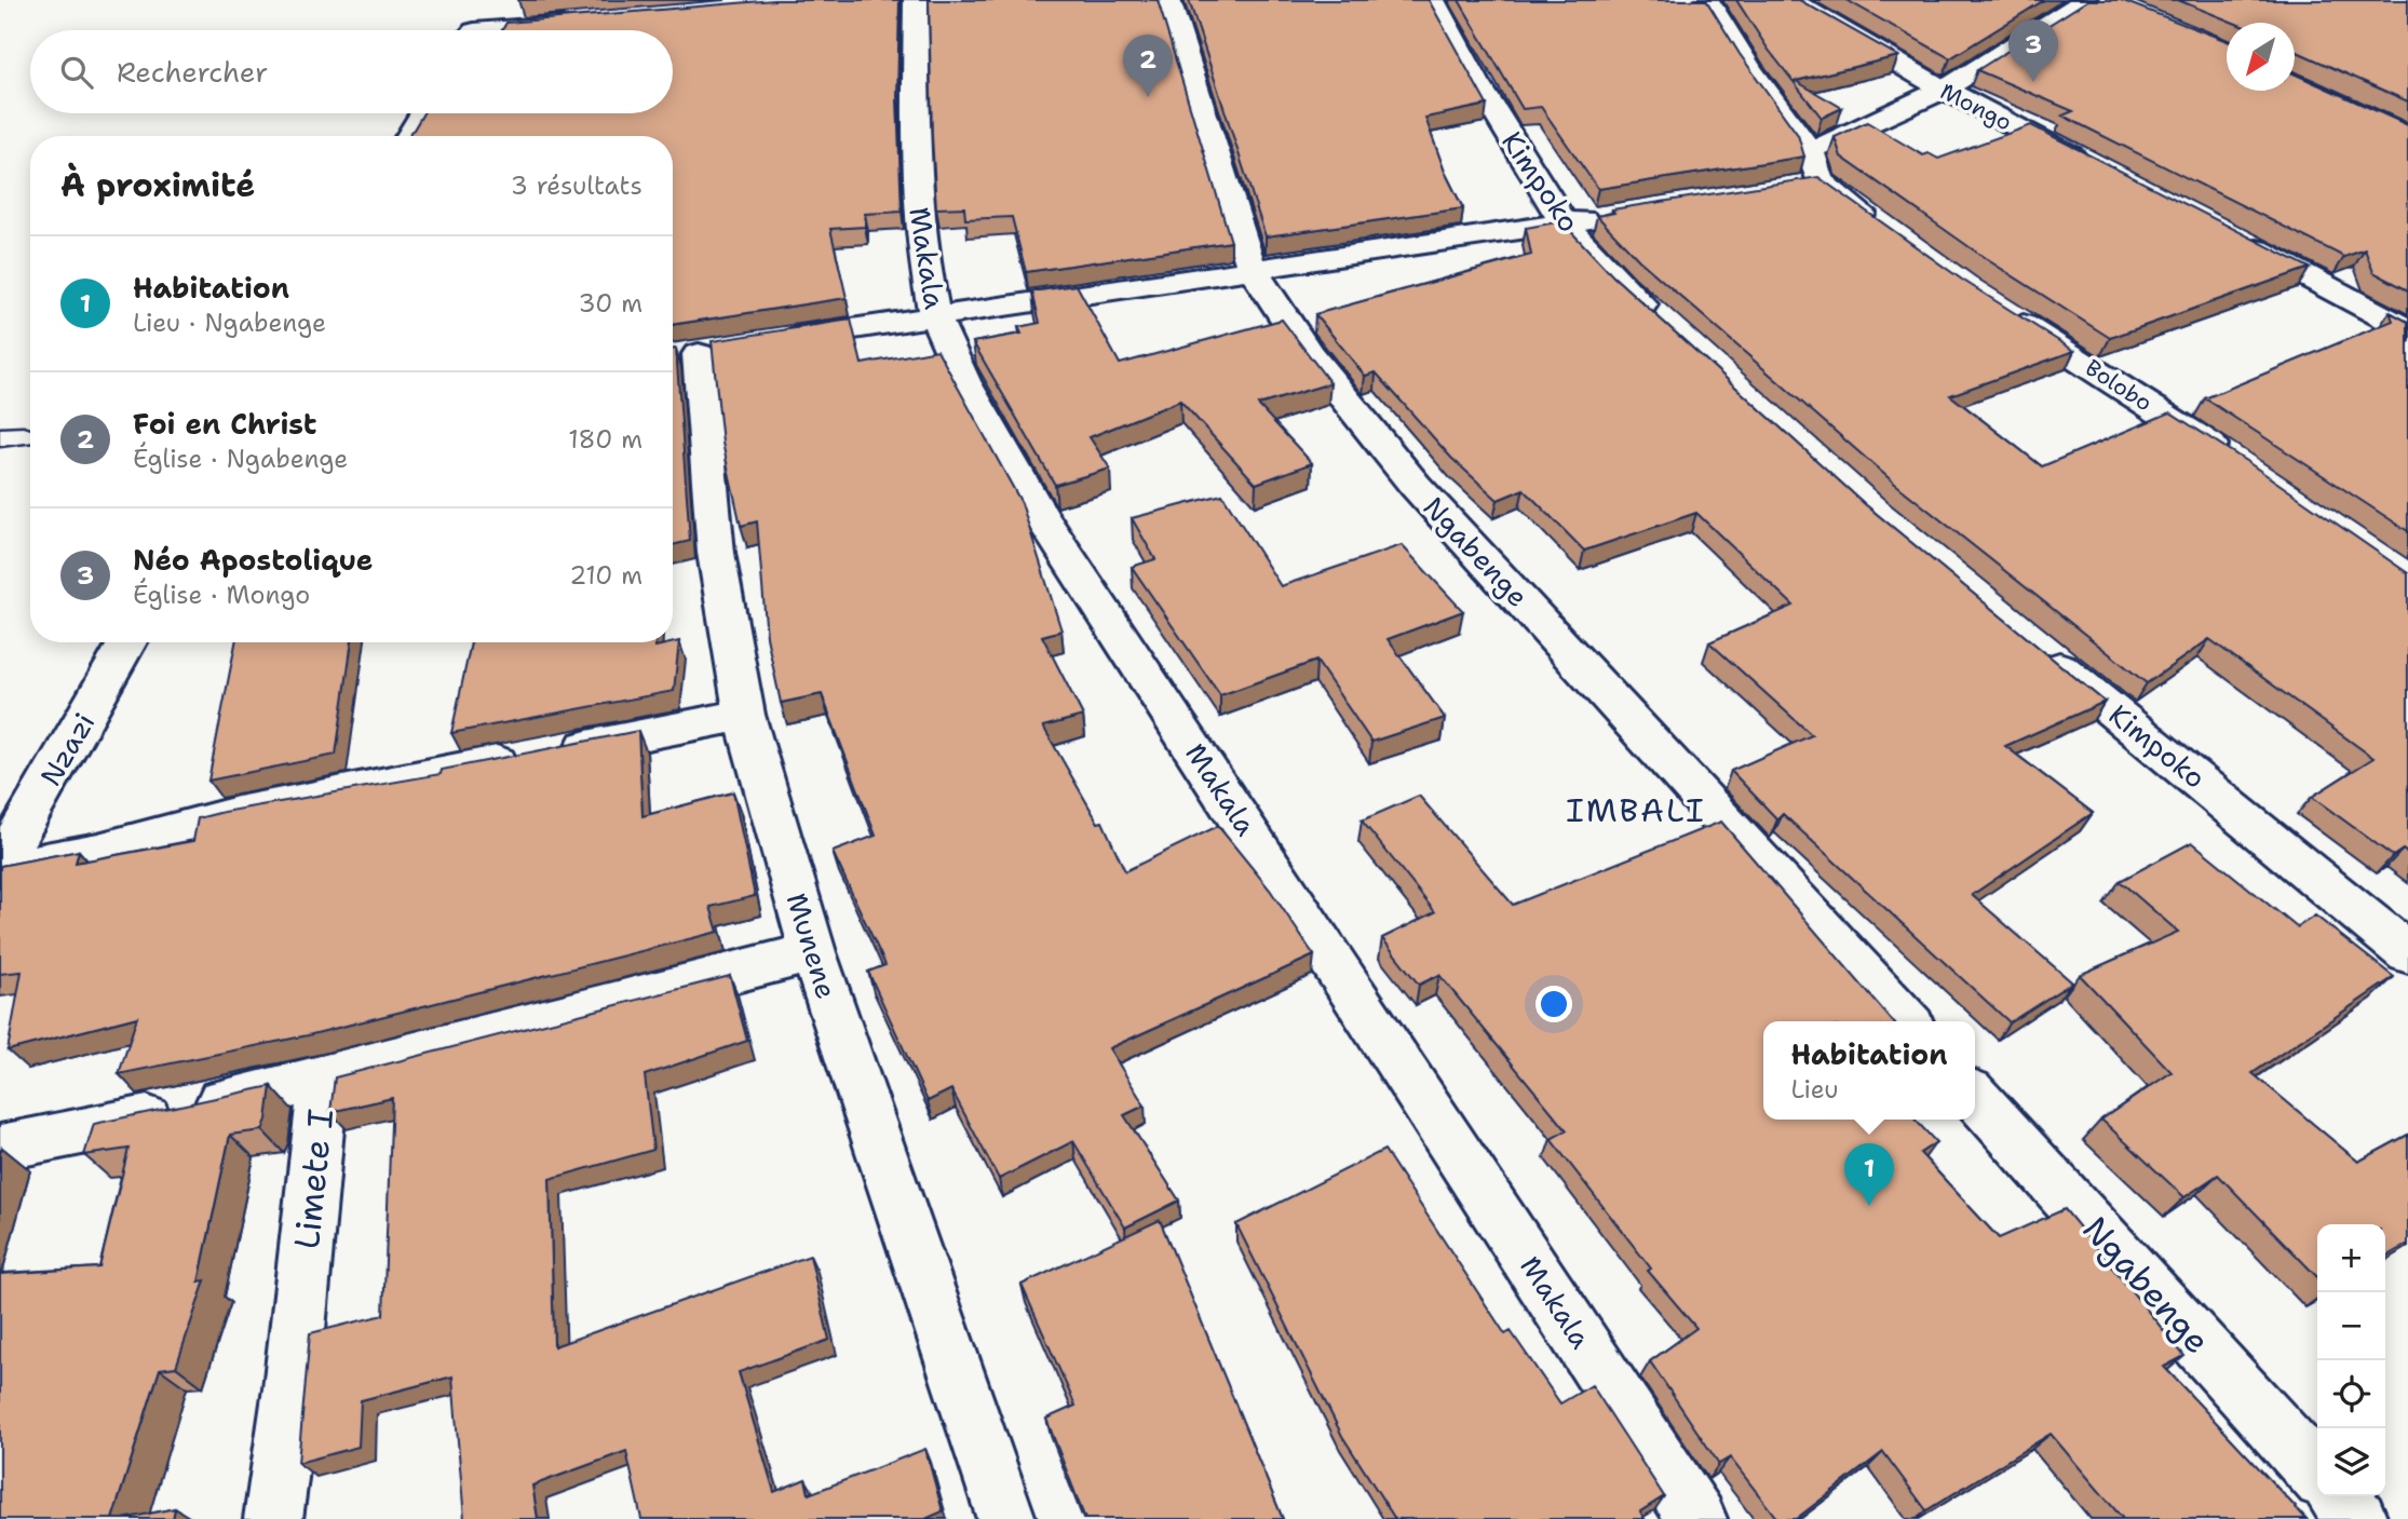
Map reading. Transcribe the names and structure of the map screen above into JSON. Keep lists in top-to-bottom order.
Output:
{
  "streets": {
    "street": [
      "Mongo",
      "Kimpoko",
      "Makala",
      "Bolobo",
      "Ngabenge",
      "Nzazi",
      "Munene",
      "Limete I"
    ]
  },
  "districts": ["IMBALI"],
  "north": "bottom left",
  "page": {
    "pins": ["3", "2", "1"],
    "search": "Rechercher",
    "heading": ["À proximité", "3 résultats"],
    "list": [
      {
        "mark": "1",
        "name": "Habitation",
        "note": "Lieu · Ngabenge",
        "value": "30 m"
      },
      {
        "mark": "2",
        "name": "Foi en Christ",
        "note": "Église · Ngabenge",
        "value": "180 m"
      },
      {
        "mark": "3",
        "name": "Néo Apostolique",
        "note": "Église · Mongo",
        "value": "210 m"
      }
    ],
    "popup": ["Habitation", "Lieu"],
    "map_buttons": ["+", "−"]
  }
}
